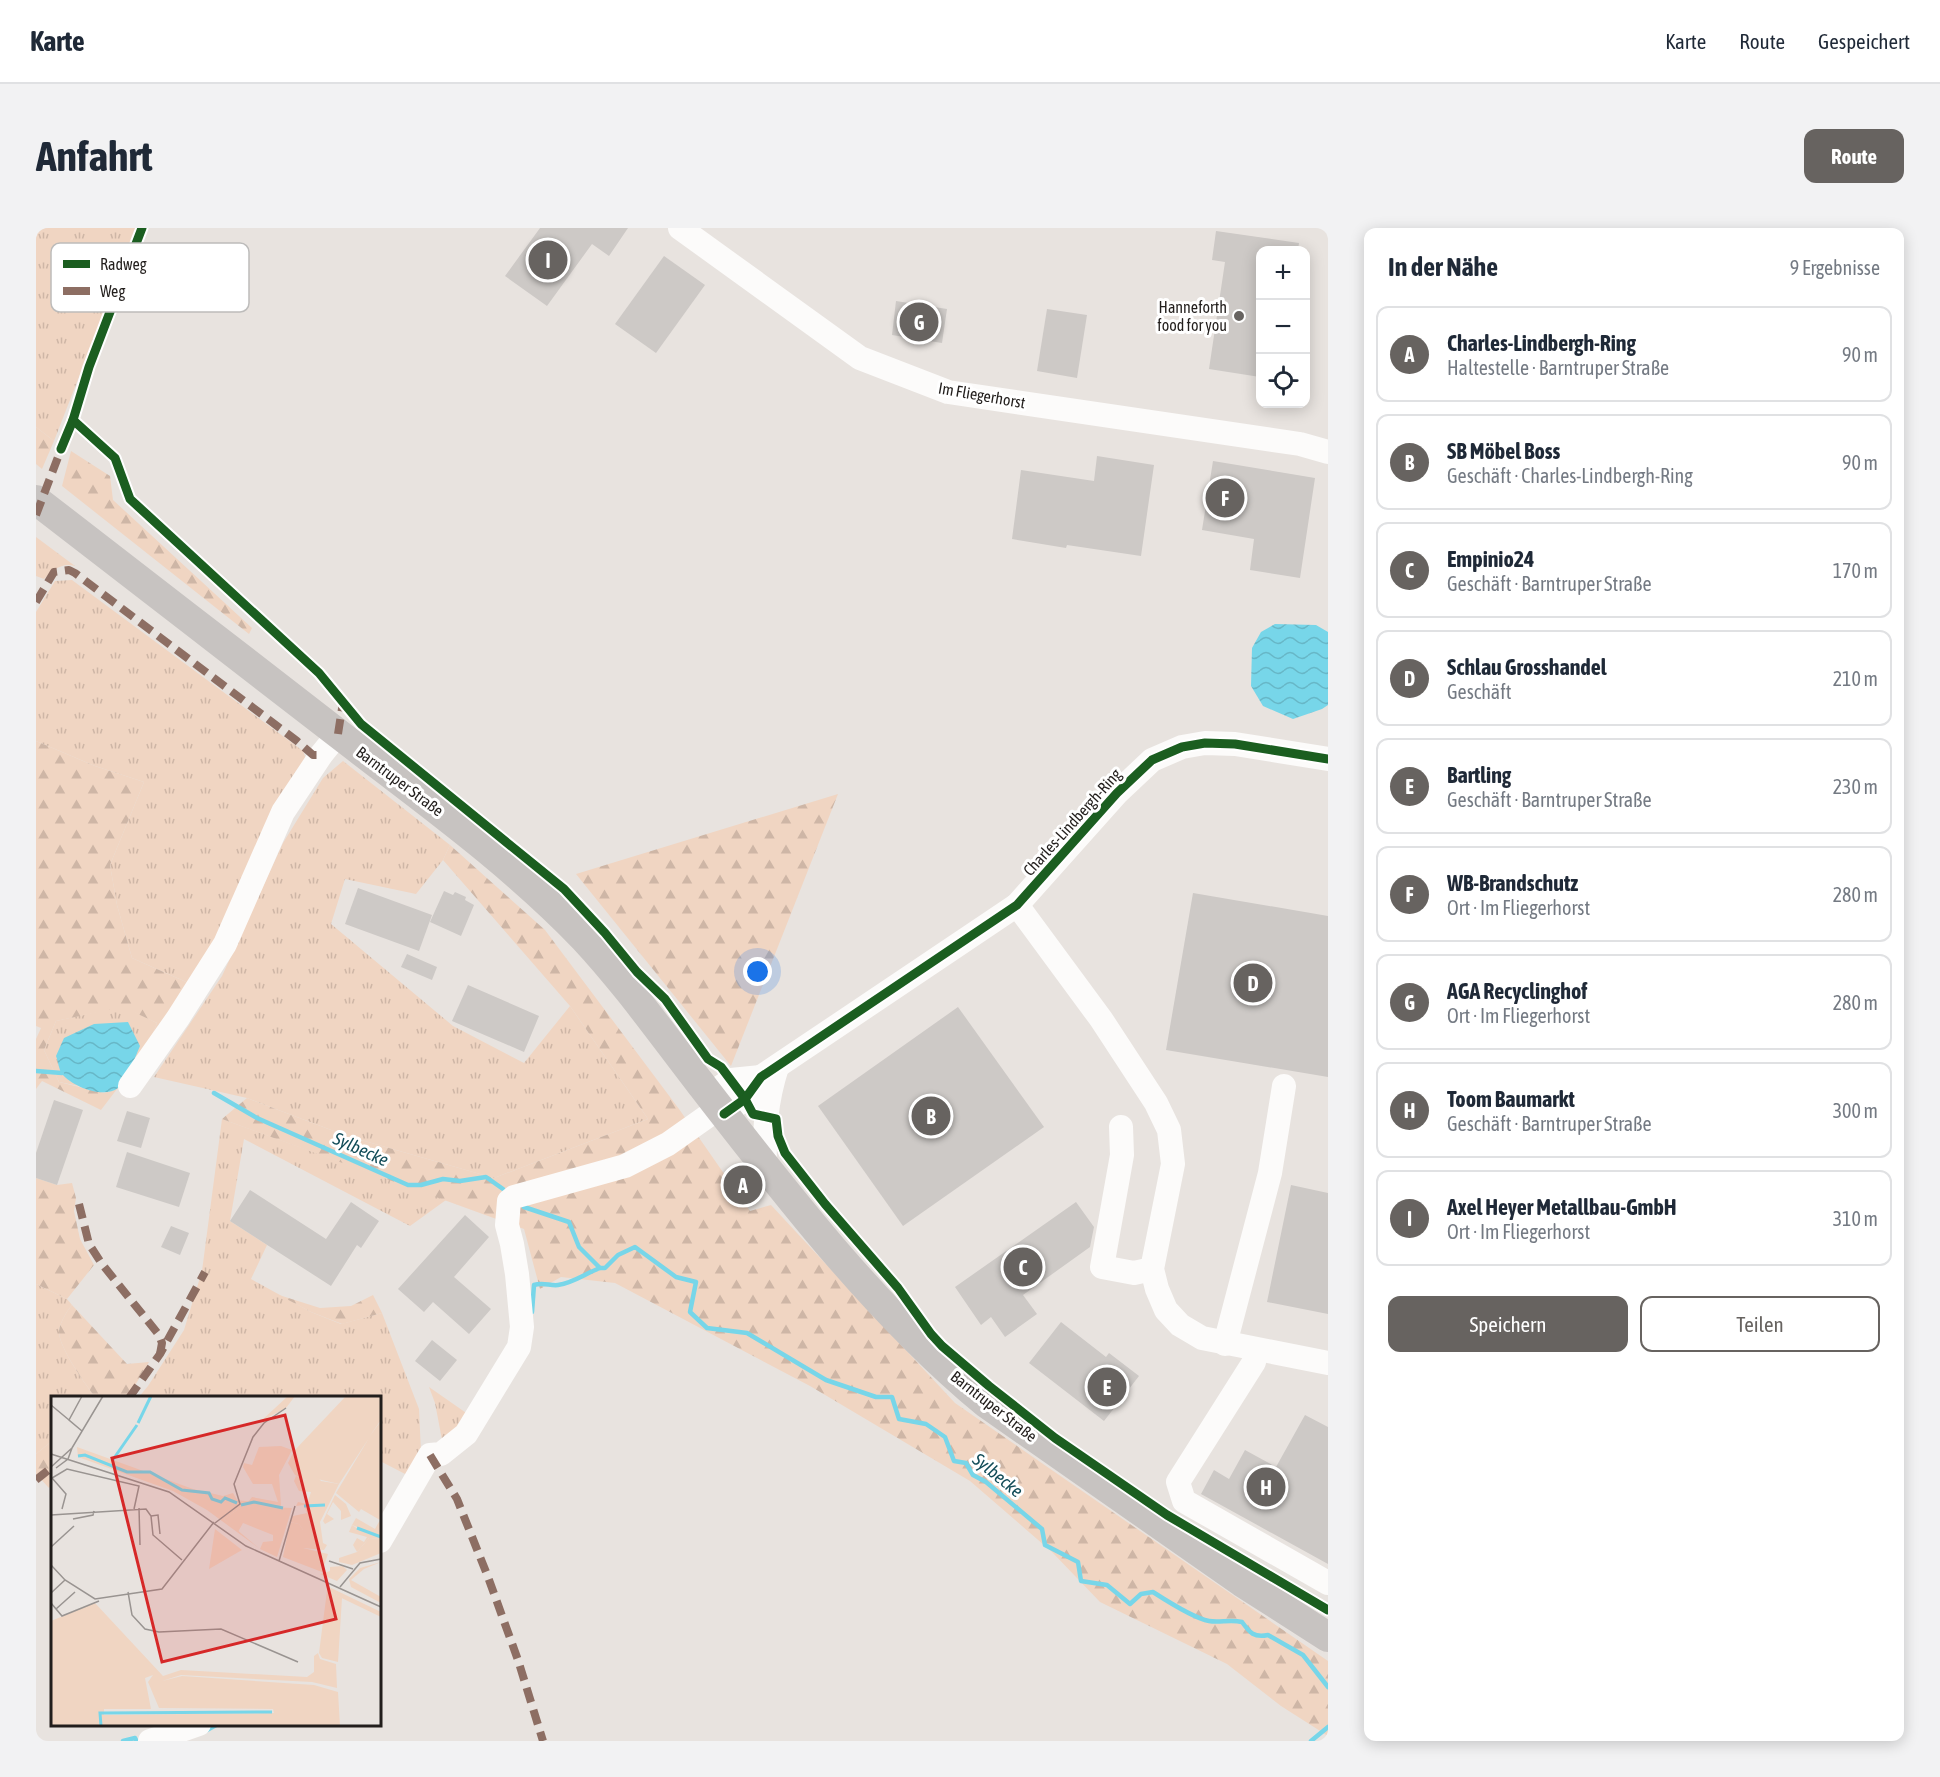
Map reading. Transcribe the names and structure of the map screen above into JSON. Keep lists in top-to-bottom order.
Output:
{
  "streets": {
    "main road": ["Barntruper Straße"],
    "street": ["Im Fliegerhorst", "Charles-Lindbergh-Ring"]
  },
  "crossings": [
    ["Barntruper Straße", "Charles-Lindbergh-Ring"]
  ],
  "water": ["Sylbecke"],
  "places": ["Hanneforth food for you"],
  "legend": ["Radweg", "Weg"],
  "page": {
    "header": "Karte",
    "nav": ["Karte", "Route", "Gespeichert"],
    "buttons": [
      "Route",
      ["Speichern", "Teilen"]
    ],
    "title": "Anfahrt",
    "heading": ["In der Nähe", "9 Ergebnisse"],
    "pins": [
      "I",
      "G",
      "F",
      "D",
      "B",
      "A",
      "C",
      "E",
      "H"
    ],
    "map_buttons": ["+", "−"],
    "list": [
      {
        "mark": "A",
        "name": "Charles-Lindbergh-Ring",
        "note": "Haltestelle · Barntruper Straße",
        "value": "90 m"
      },
      {
        "mark": "B",
        "name": "SB Möbel Boss",
        "note": "Geschäft · Charles-Lindbergh-Ring",
        "value": "90 m"
      },
      {
        "mark": "C",
        "name": "Empinio24",
        "note": "Geschäft · Barntruper Straße",
        "value": "170 m"
      },
      {
        "mark": "D",
        "name": "Schlau Grosshandel",
        "note": "Geschäft",
        "value": "210 m"
      },
      {
        "mark": "E",
        "name": "Bartling",
        "note": "Geschäft · Barntruper Straße",
        "value": "230 m"
      },
      {
        "mark": "F",
        "name": "WB-Brandschutz",
        "note": "Ort · Im Fliegerhorst",
        "value": "280 m"
      },
      {
        "mark": "G",
        "name": "AGA Recyclinghof",
        "note": "Ort · Im Fliegerhorst",
        "value": "280 m"
      },
      {
        "mark": "H",
        "name": "Toom Baumarkt",
        "note": "Geschäft · Barntruper Straße",
        "value": "300 m"
      },
      {
        "mark": "I",
        "name": "Axel Heyer Metallbau-GmbH",
        "note": "Ort · Im Fliegerhorst",
        "value": "310 m"
      }
    ]
  }
}
